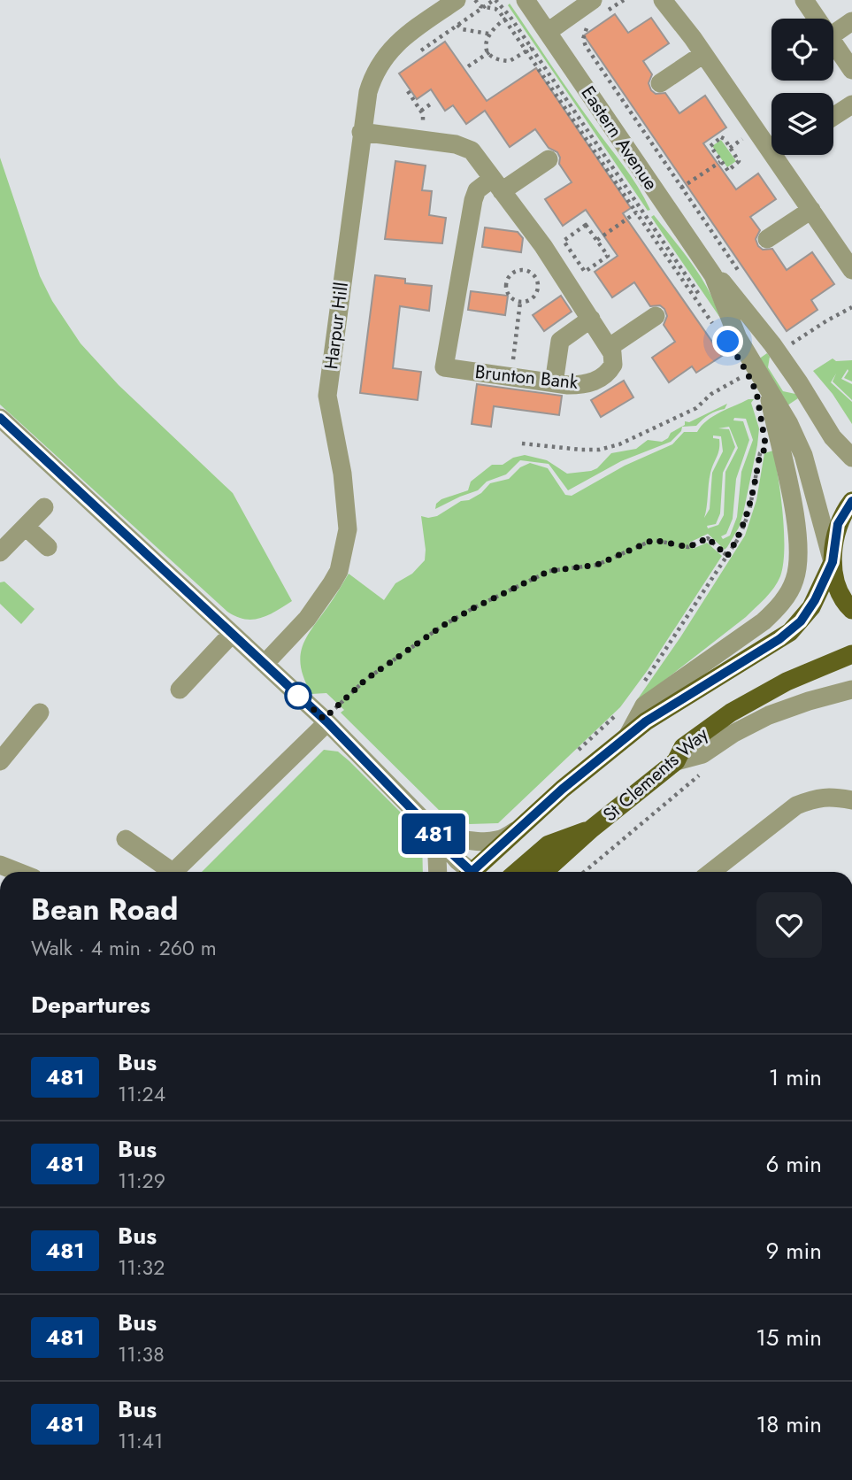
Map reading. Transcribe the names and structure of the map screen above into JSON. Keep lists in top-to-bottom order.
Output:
{
  "streets": {
    "main road": ["St Clements Way"],
    "street": ["Eastern Avenue", "Harpur Hill", "Brunton Bank"]
  },
  "lines": ["bus line 481"],
  "page": {
    "on_map": "481",
    "heading": [
      ["Bean Road", "Walk · 4 min · 260 m"],
      "Departures"
    ],
    "list": [
      {
        "mark": "481",
        "name": "Bus",
        "note": "11:24",
        "value": "1 min"
      },
      {
        "mark": "481",
        "name": "Bus",
        "note": "11:29",
        "value": "6 min"
      },
      {
        "mark": "481",
        "name": "Bus",
        "note": "11:32",
        "value": "9 min"
      },
      {
        "mark": "481",
        "name": "Bus",
        "note": "11:38",
        "value": "15 min"
      },
      {
        "mark": "481",
        "name": "Bus",
        "note": "11:41",
        "value": "18 min"
      }
    ]
  }
}
